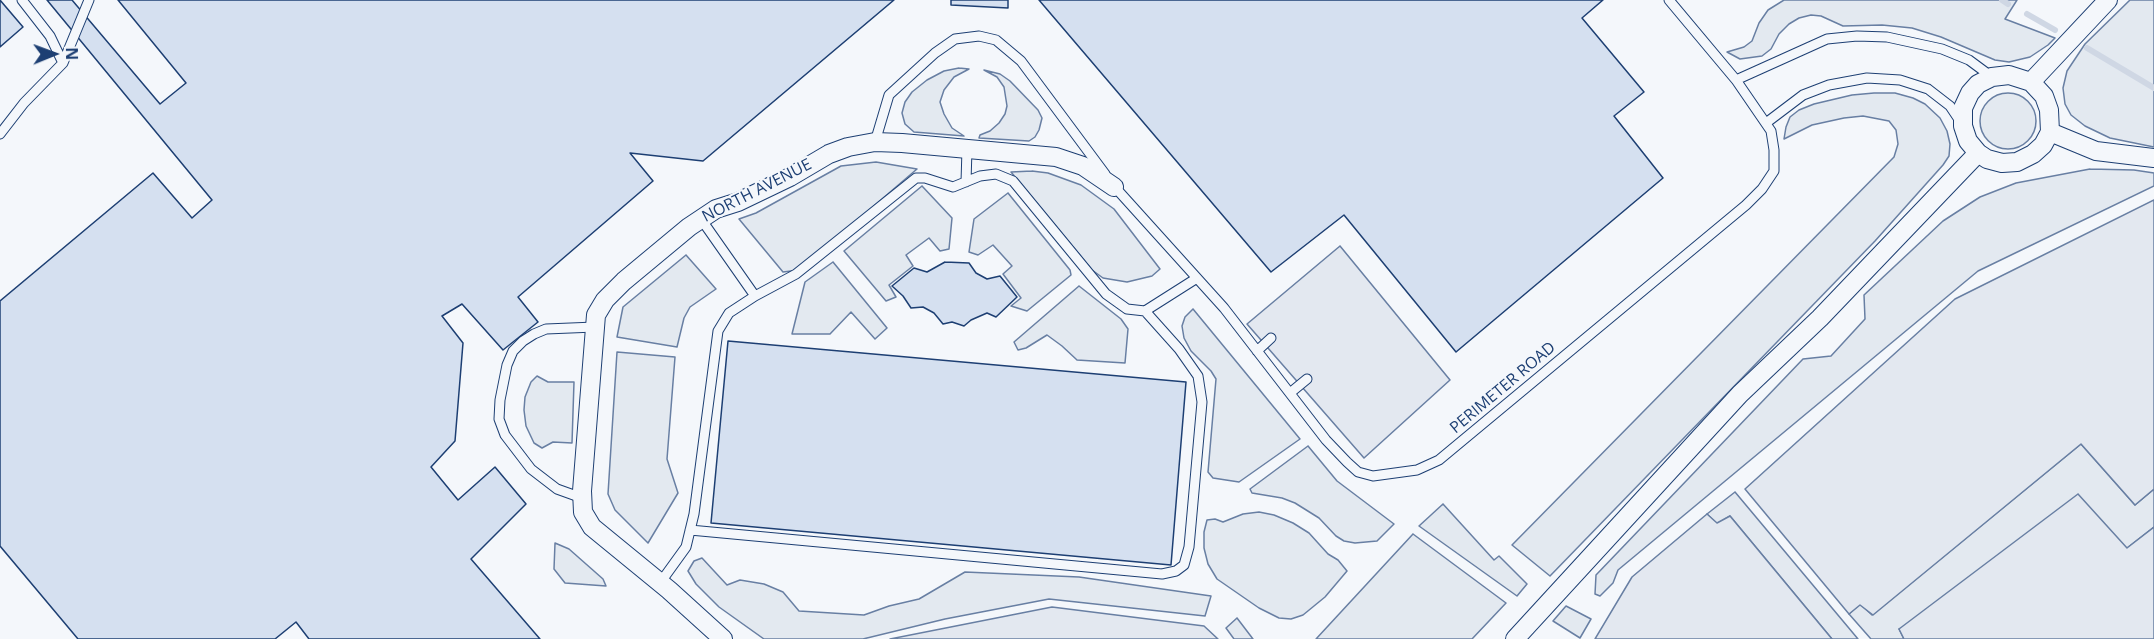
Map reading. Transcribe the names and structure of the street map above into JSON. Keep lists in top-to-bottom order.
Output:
{
  "streets": {
    "street": ["NORTH AVENUE"],
    "lane": ["PERIMETER ROAD"]
  },
  "crossings": [
    ["NORTH AVENUE", "PERIMETER ROAD"]
  ],
  "north": "right"
}
